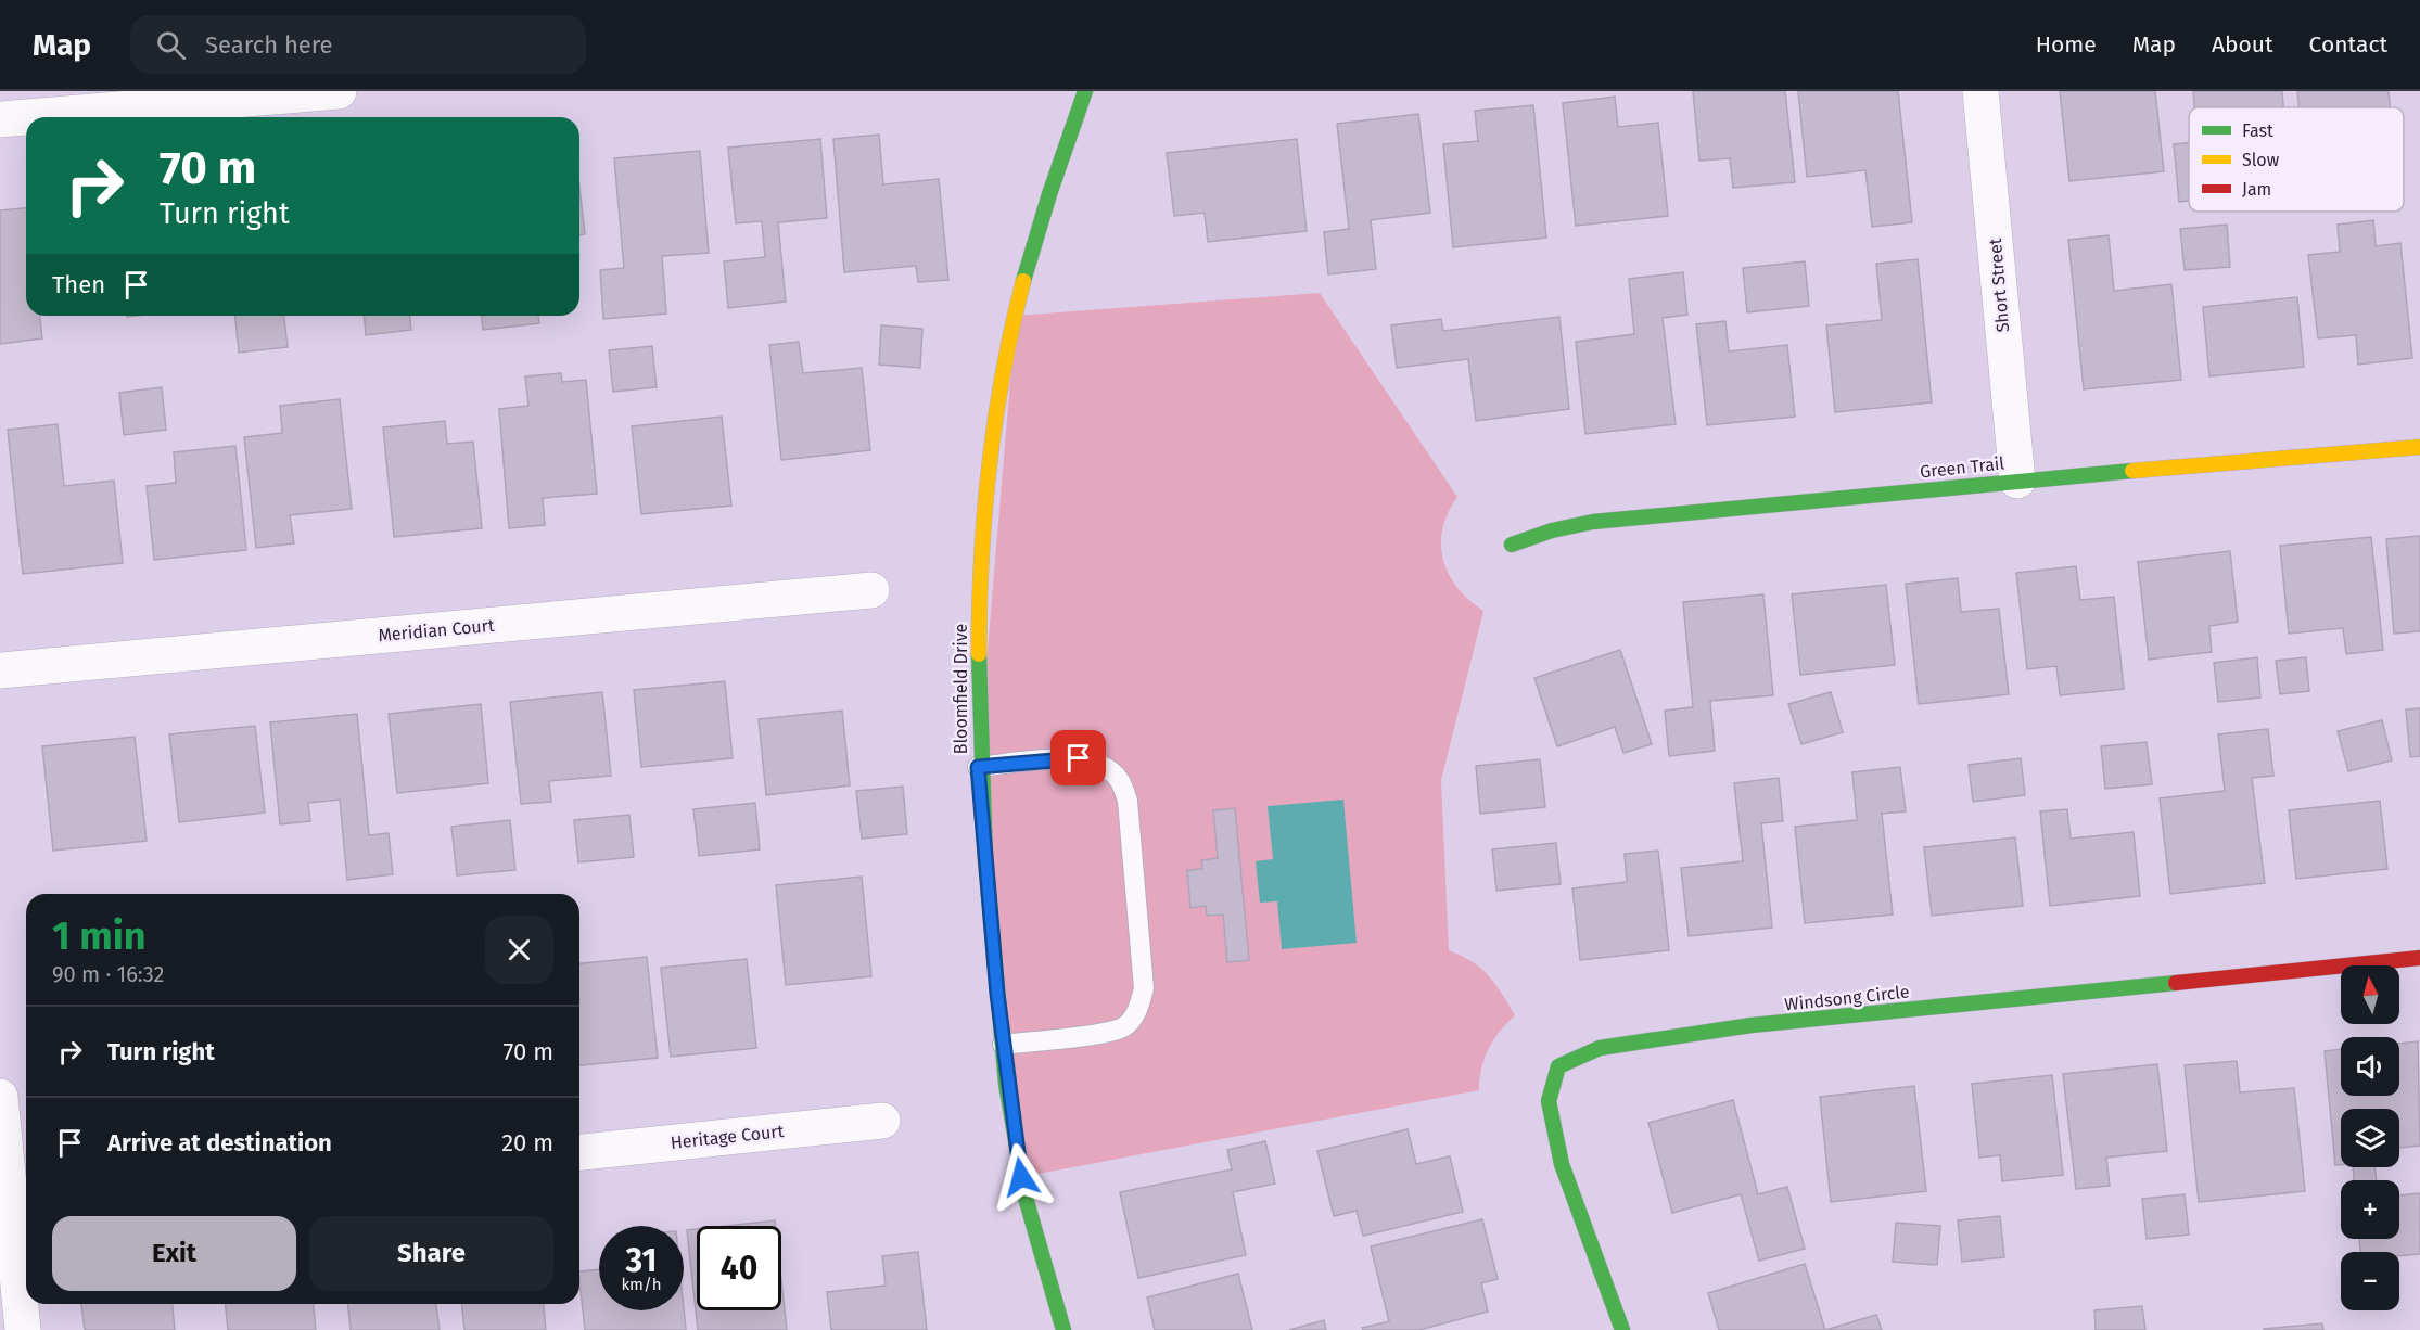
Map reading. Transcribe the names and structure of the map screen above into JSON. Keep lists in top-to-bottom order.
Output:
{
  "streets": {
    "street": [
      "Short Street",
      "Green Trail",
      "Meridian Court",
      "Bloomfield Drive",
      "Windsong Circle",
      "Heritage Court"
    ]
  },
  "crossings": [
    ["Short Street", "Green Trail"]
  ],
  "legend": ["Fast", "Slow", "Jam"],
  "north": "top",
  "page": {
    "header": "Map",
    "search": "Search here",
    "nav": [
      "Home",
      "Map",
      "About",
      "Contact"
    ],
    "turn": ["70 m", "Turn right"],
    "then": "Then",
    "heading": ["1 min", "90 m · 16:32"],
    "map_buttons": ["+", "−"],
    "list": [
      {
        "name": "Turn right",
        "value": "70 m"
      },
      {
        "name": "Arrive at destination",
        "value": "20 m"
      }
    ],
    "buttons": ["Exit", "Share"],
    "speed": "31 km/h",
    "limit": "40"
  }
}
